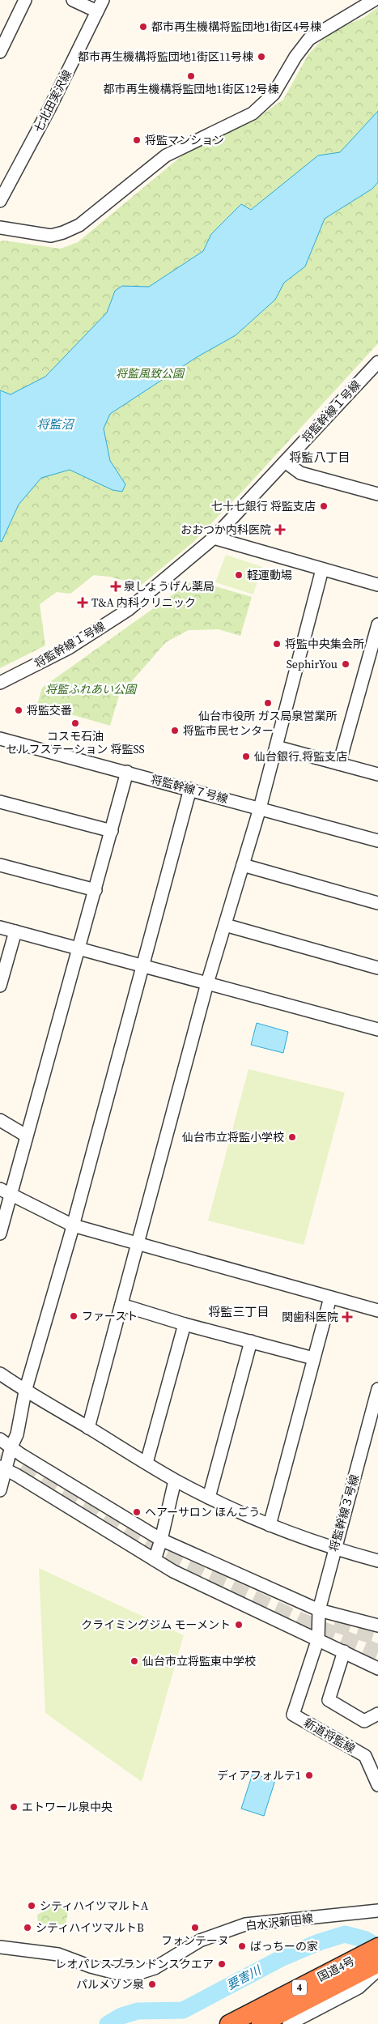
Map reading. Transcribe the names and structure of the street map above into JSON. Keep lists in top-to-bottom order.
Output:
{
  "streets": {
    "highway": ["国道4号", "4"],
    "street": [
      "七北田実沢線",
      "将監幹線１号線",
      "将監幹線７号線",
      "将監幹線３号線",
      "新道将監線",
      "白水沢新田線"
    ]
  },
  "crossings": [
    ["将監幹線３号線", "新道将監線"]
  ],
  "districts": ["将監八丁目", "将監三丁目"],
  "water": ["将監沼", "要害川"],
  "parks": ["将監風致公園", "将監ふれあい公園"],
  "places": {
    "other": [
      "都市再生機構将監団地1街区4号棟",
      "都市再生機構将監団地1街区11号棟",
      "都市再生機構将監団地1街区12号棟",
      "将監マンション",
      "七十七銀行 将監支店",
      "軽運動場",
      "将監中央集会所",
      "SephirYou",
      "仙台市役所 ガス局泉営業所",
      "将監交番",
      "コスモ石油 セルフステーション 将監SS",
      "将監市民センター",
      "仙台銀行 将監支店",
      "仙台市立将監小学校",
      "ファースト",
      "ヘアーサロン ほんごう",
      "クライミングジム モーメント",
      "仙台市立将監東中学校",
      "ディアフォルテ1",
      "エトワール泉中央",
      "シティハイツマルトA",
      "シティハイツマルトB",
      "フォンテーヌ",
      "ばっちーの家",
      "レオパレスブランドンスクエア",
      "パルメゾン泉"
    ],
    "health": [
      "おおつか内科医院",
      "泉しょうげん薬局",
      "T&A 内科クリニック",
      "関歯科医院"
    ]
  }
}
